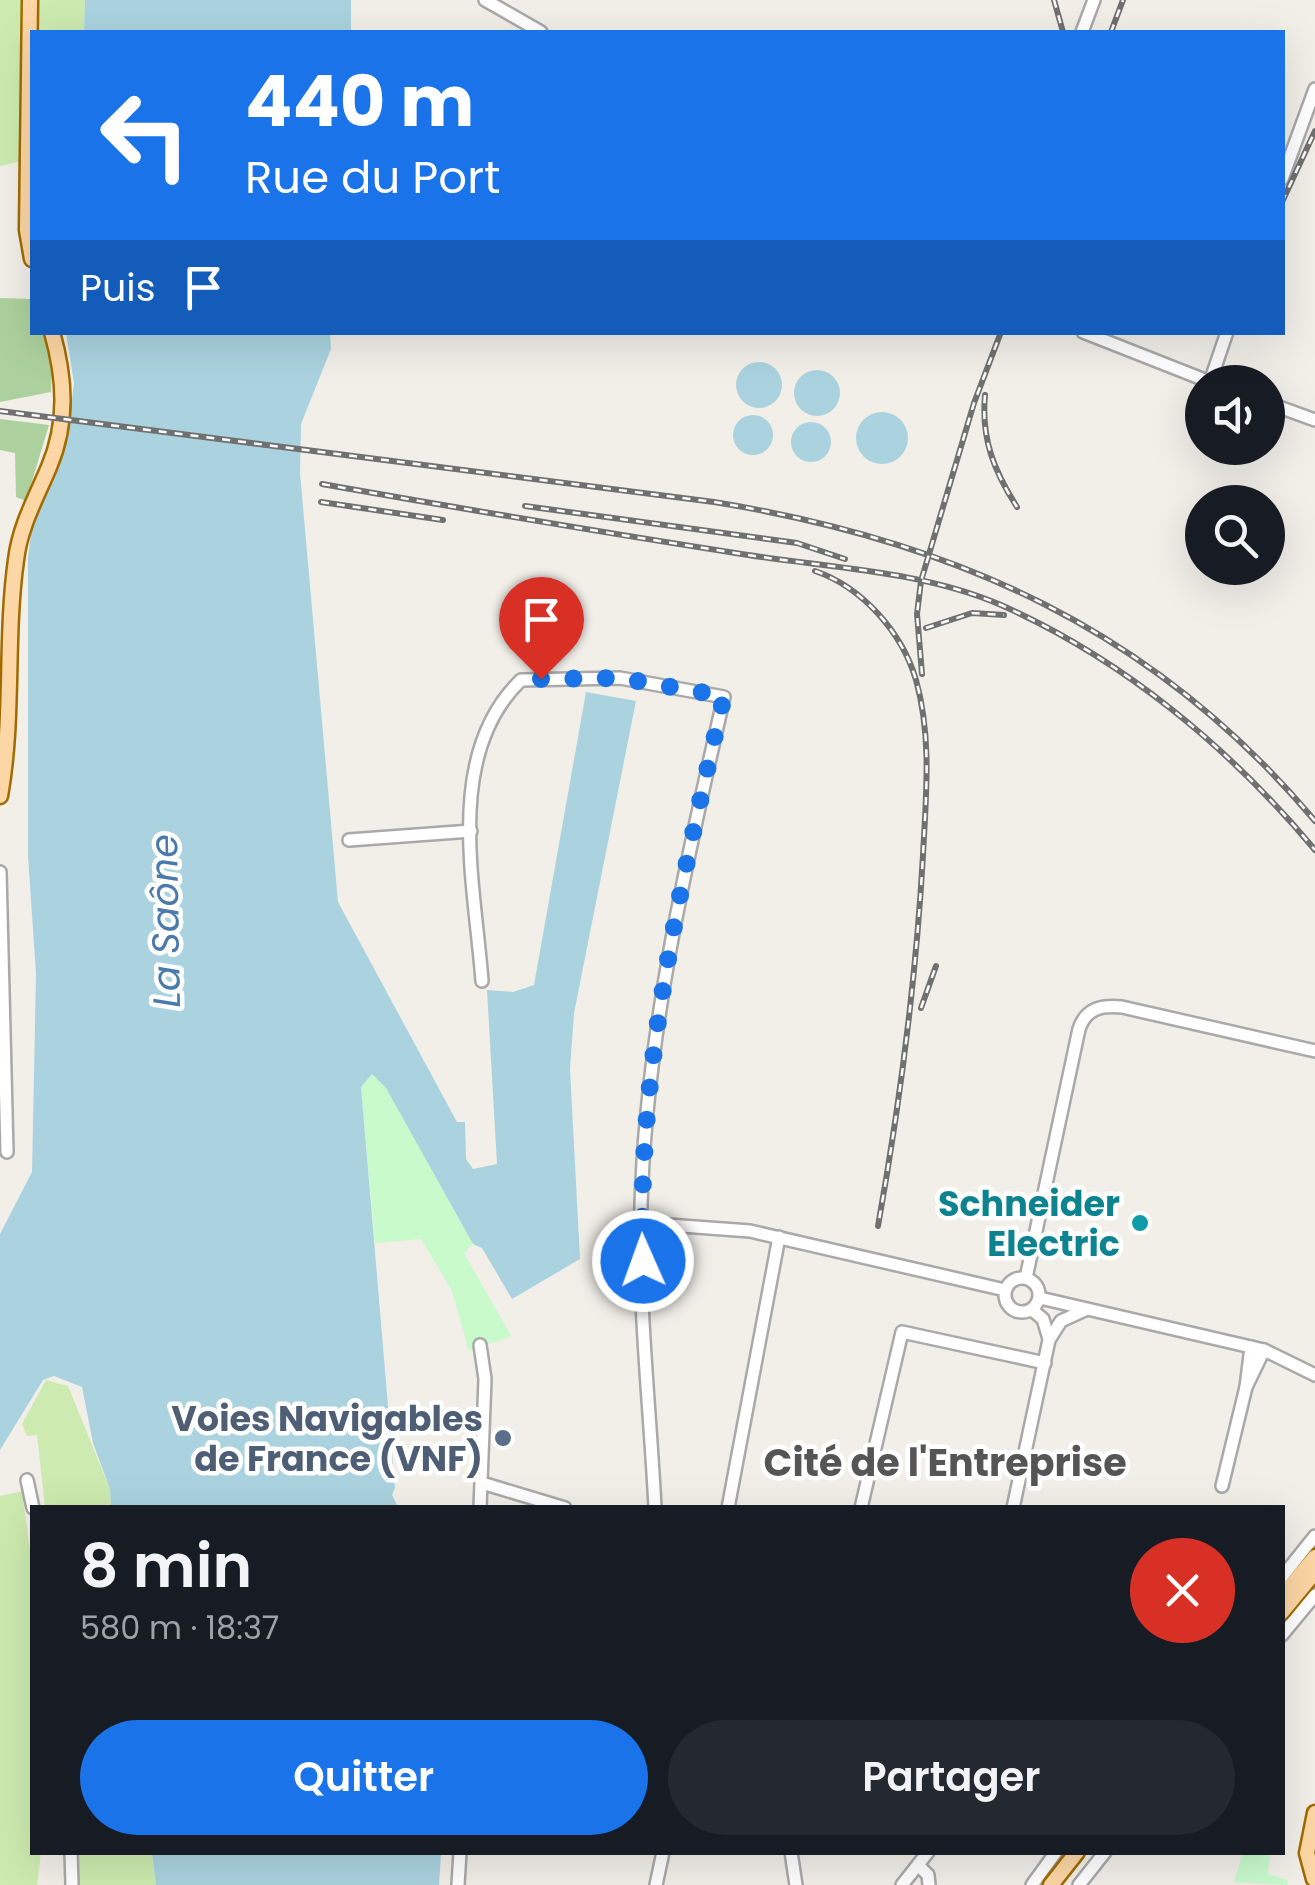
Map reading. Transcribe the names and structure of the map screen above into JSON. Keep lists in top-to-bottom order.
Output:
{
  "districts": ["Cité de l'Entreprise"],
  "water": ["La Saône"],
  "places": ["Schneider Electric", "Voies Navigables de France (VNF)"],
  "page": {
    "turn": ["440 m", "Rue du Port"],
    "then": "Puis",
    "heading": ["8 min", "580 m · 18:37"],
    "buttons": ["Quitter", "Partager"]
  }
}
